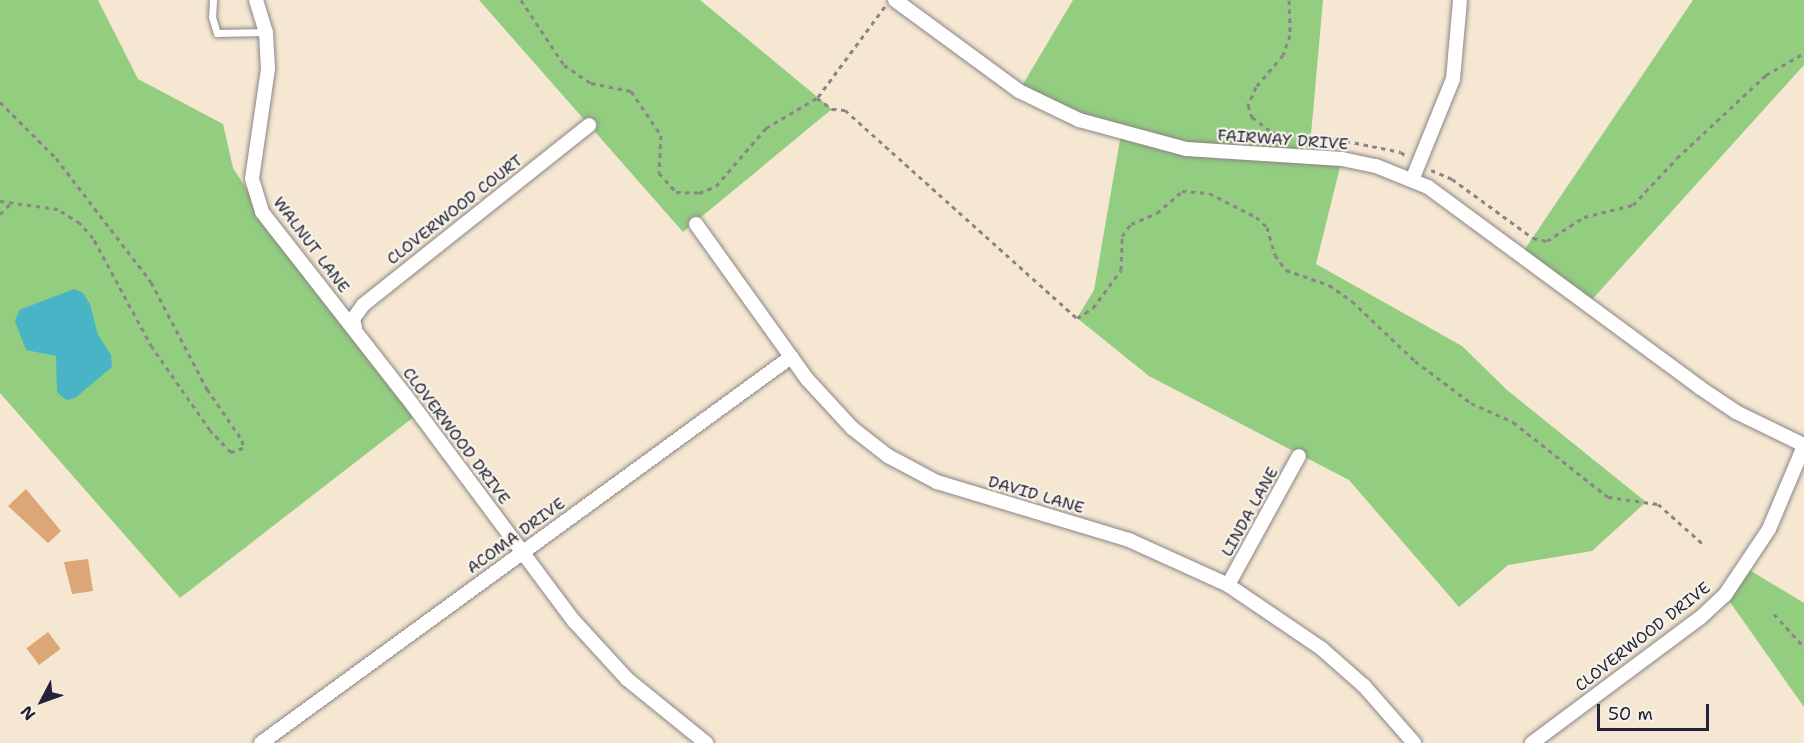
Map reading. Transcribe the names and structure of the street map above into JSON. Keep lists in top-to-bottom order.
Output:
{
  "streets": {
    "street": [
      "FAIRWAY DRIVE",
      "CLOVERWOOD COURT",
      "WALNUT LANE",
      "CLOVERWOOD DRIVE",
      "DAVID LANE",
      "LINDA LANE",
      "ACOMA DRIVE"
    ]
  },
  "crossings": [
    ["FAIRWAY DRIVE", "CLOVERWOOD DRIVE"],
    ["CLOVERWOOD COURT", "WALNUT LANE"],
    ["CLOVERWOOD COURT", "CLOVERWOOD DRIVE"],
    ["WALNUT LANE", "CLOVERWOOD DRIVE"],
    ["CLOVERWOOD DRIVE", "ACOMA DRIVE"],
    ["DAVID LANE", "LINDA LANE"],
    ["DAVID LANE", "ACOMA DRIVE"]
  ],
  "scale_bar": "50 m",
  "north": "bottom left"
}
